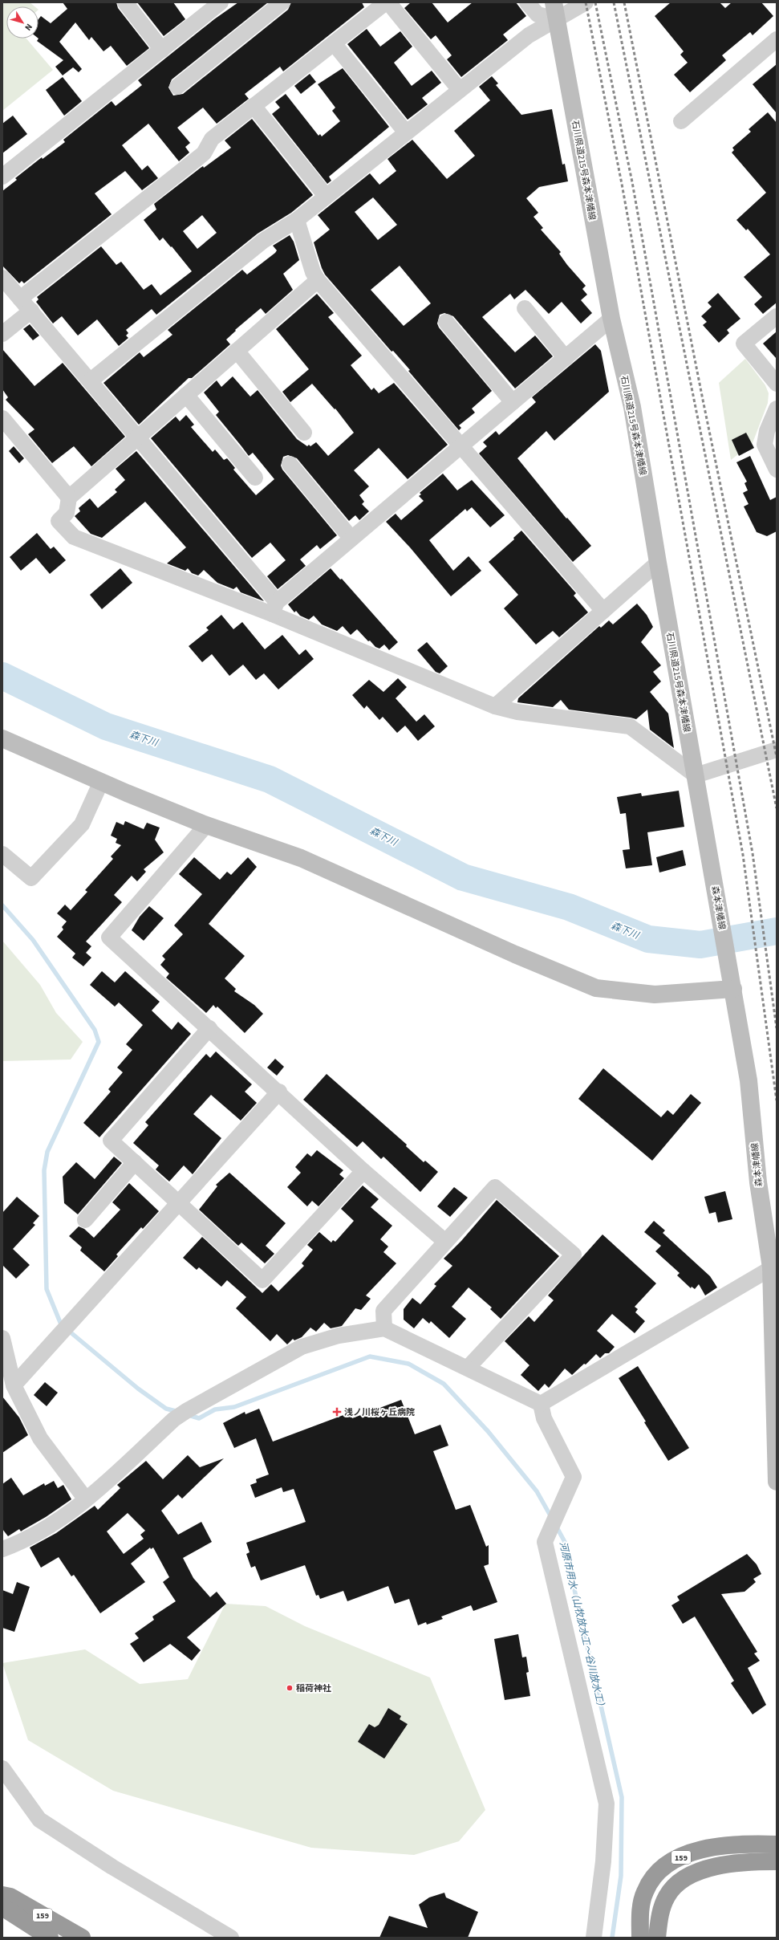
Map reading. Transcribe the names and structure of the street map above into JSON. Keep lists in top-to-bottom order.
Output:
{
  "streets": {
    "highway": ["159"],
    "main road": ["石川県道215号森本津幡線", "森本津幡線"]
  },
  "crossings": [
    ["石川県道215号森本津幡線", "森本津幡線"]
  ],
  "water": ["森下川", "河原市用水（山牧放水工～谷川放水工）"],
  "places": {
    "health": ["浅ノ川桜ヶ丘病院"],
    "other": ["稲荷神社"]
  },
  "north": "bottom right"
}
